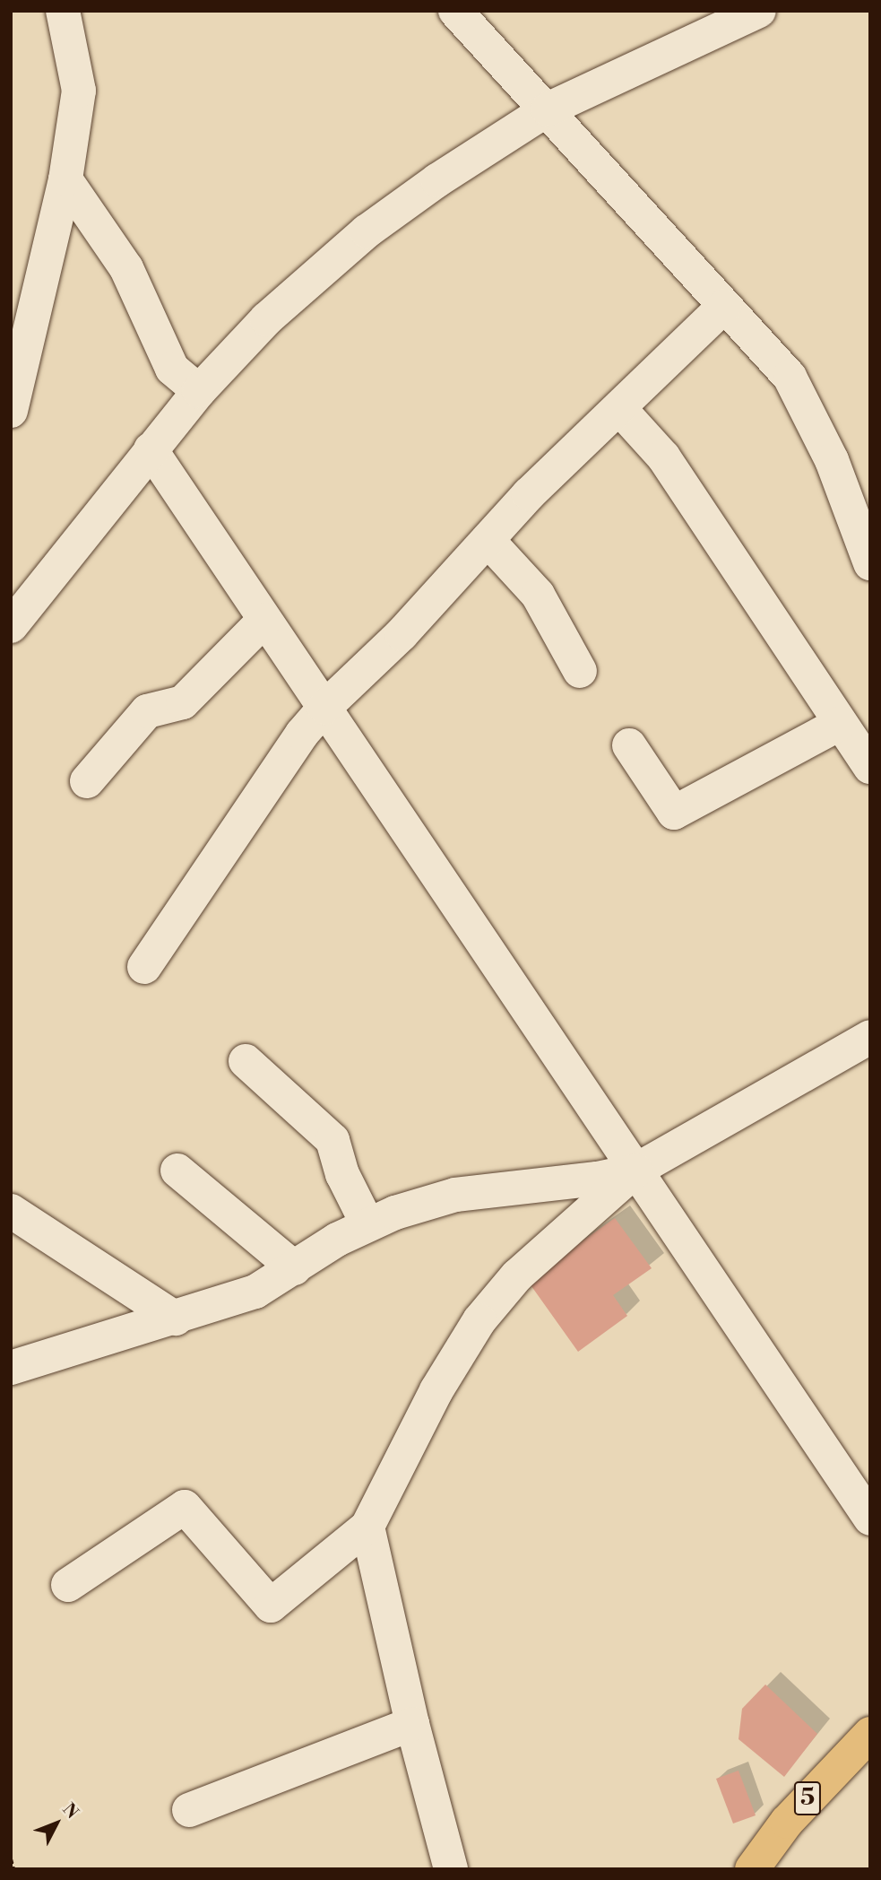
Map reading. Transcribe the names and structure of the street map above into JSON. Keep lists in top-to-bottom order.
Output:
{
  "streets": {
    "main road": ["5"]
  },
  "north": "top right"
}
